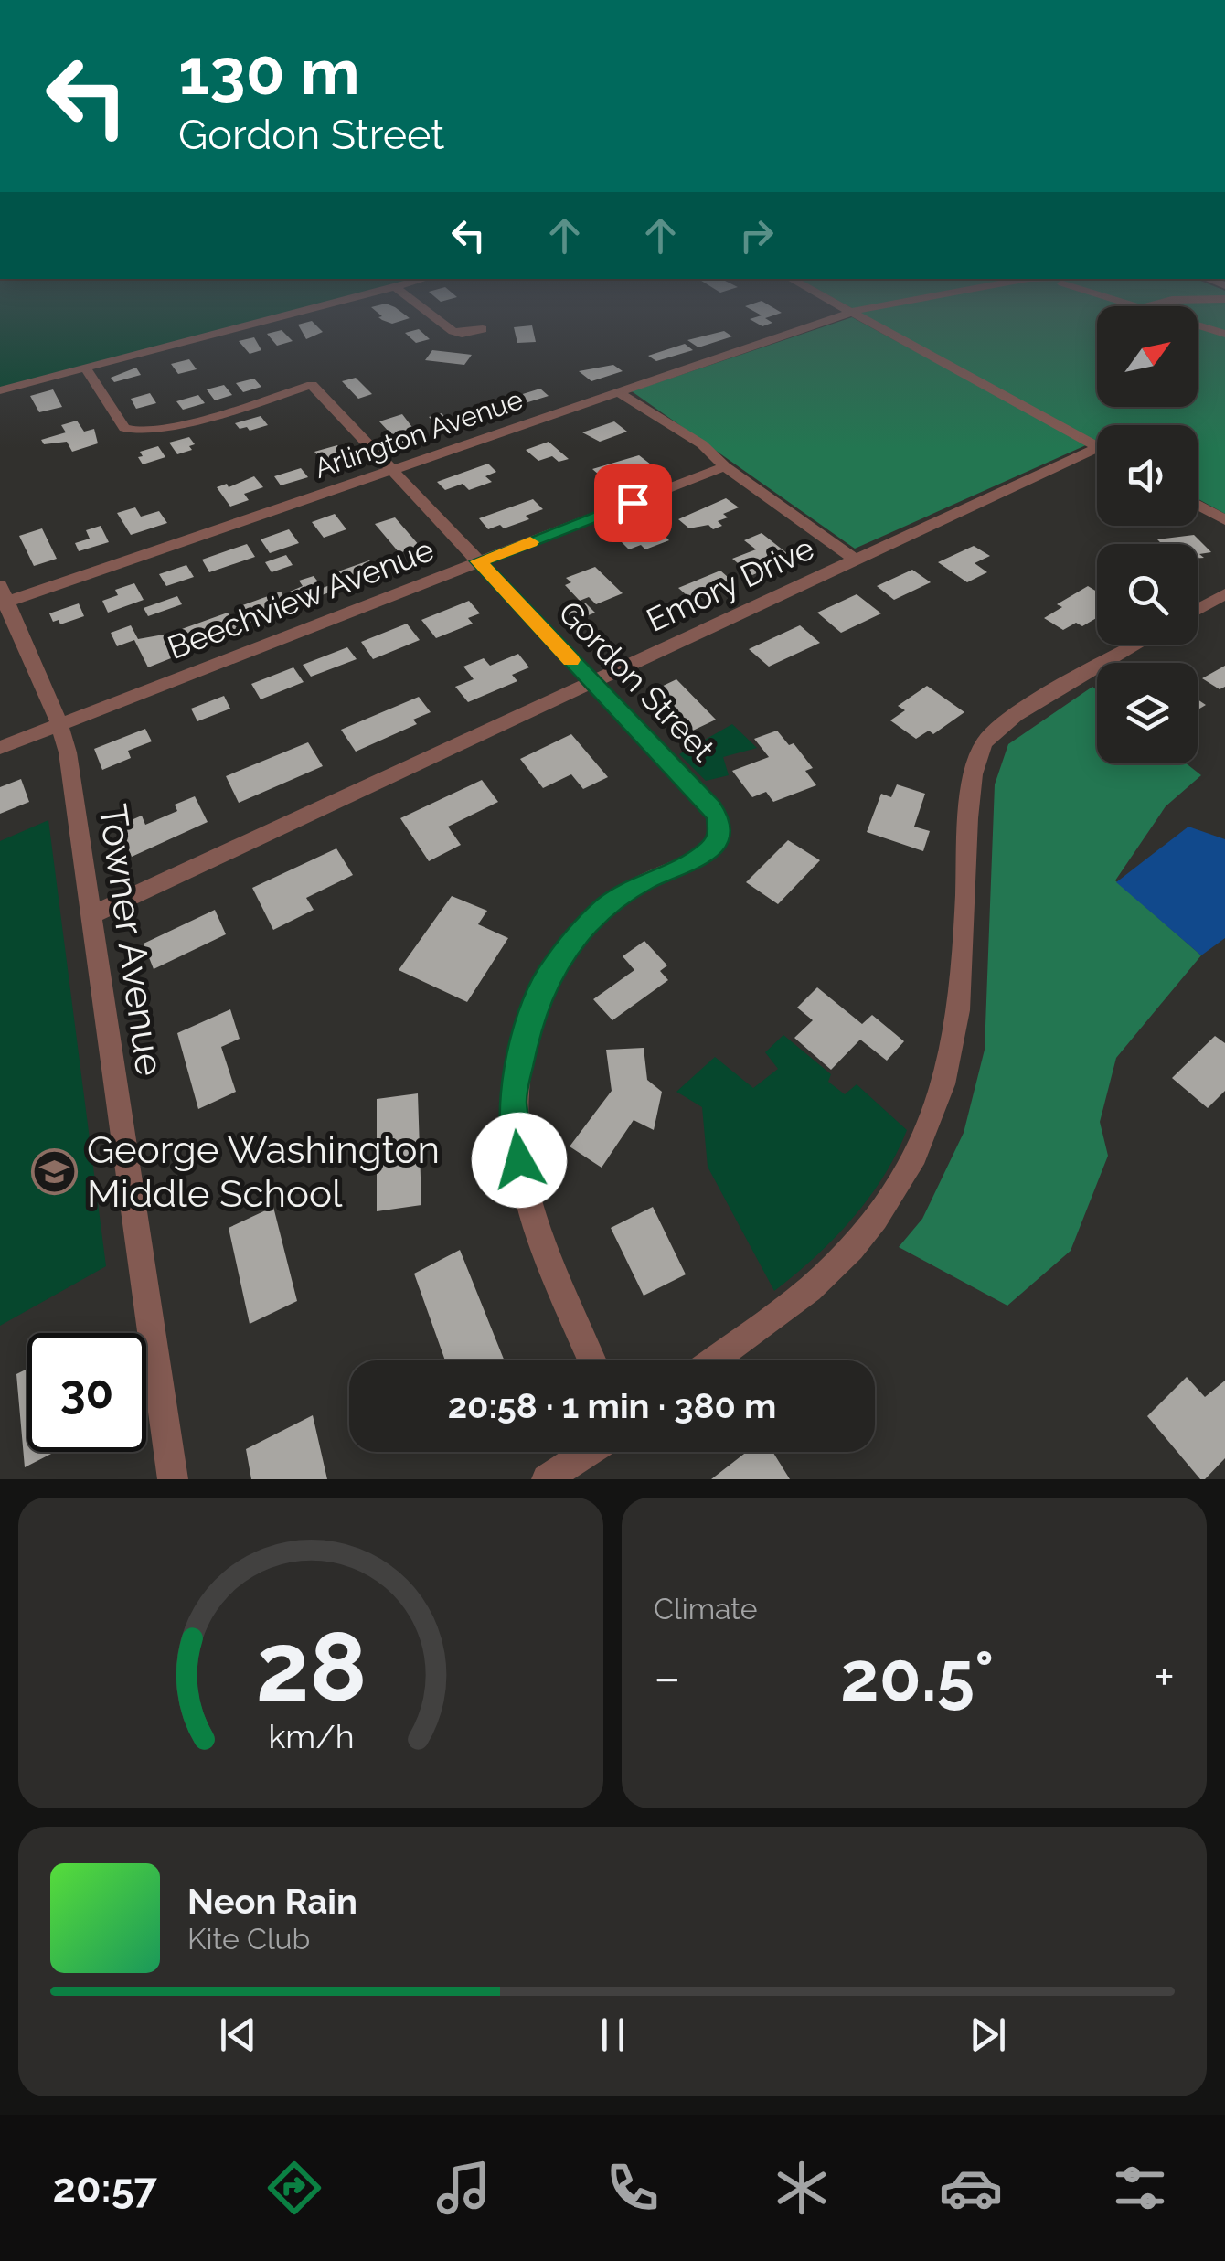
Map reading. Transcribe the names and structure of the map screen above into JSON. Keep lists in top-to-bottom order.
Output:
{
  "streets": {
    "street": [
      "Arlington Avenue",
      "Emory Drive",
      "Beechview Avenue",
      "Gordon Street",
      "Towner Avenue"
    ]
  },
  "crossings": [
    ["Arlington Avenue", "Gordon Street"],
    ["Arlington Avenue", "Towner Avenue"],
    ["Emory Drive", "Gordon Street"],
    ["Emory Drive", "Towner Avenue"],
    ["Beechview Avenue", "Gordon Street"],
    ["Beechview Avenue", "Towner Avenue"]
  ],
  "places": {
    "school or university": ["George Washington Middle School"]
  },
  "north": "top right",
  "page": {
    "turn": ["130 m", "Gordon Street"],
    "limit": "30",
    "trip": "20:58 · 1 min · 380 m",
    "tile": "Climate",
    "heat": ["−", "20.5°", "+"],
    "song": ["Neon Rain", "Kite Club"],
    "tabs": "20:57",
    "gauge": ["28", "km/h"]
  }
}
